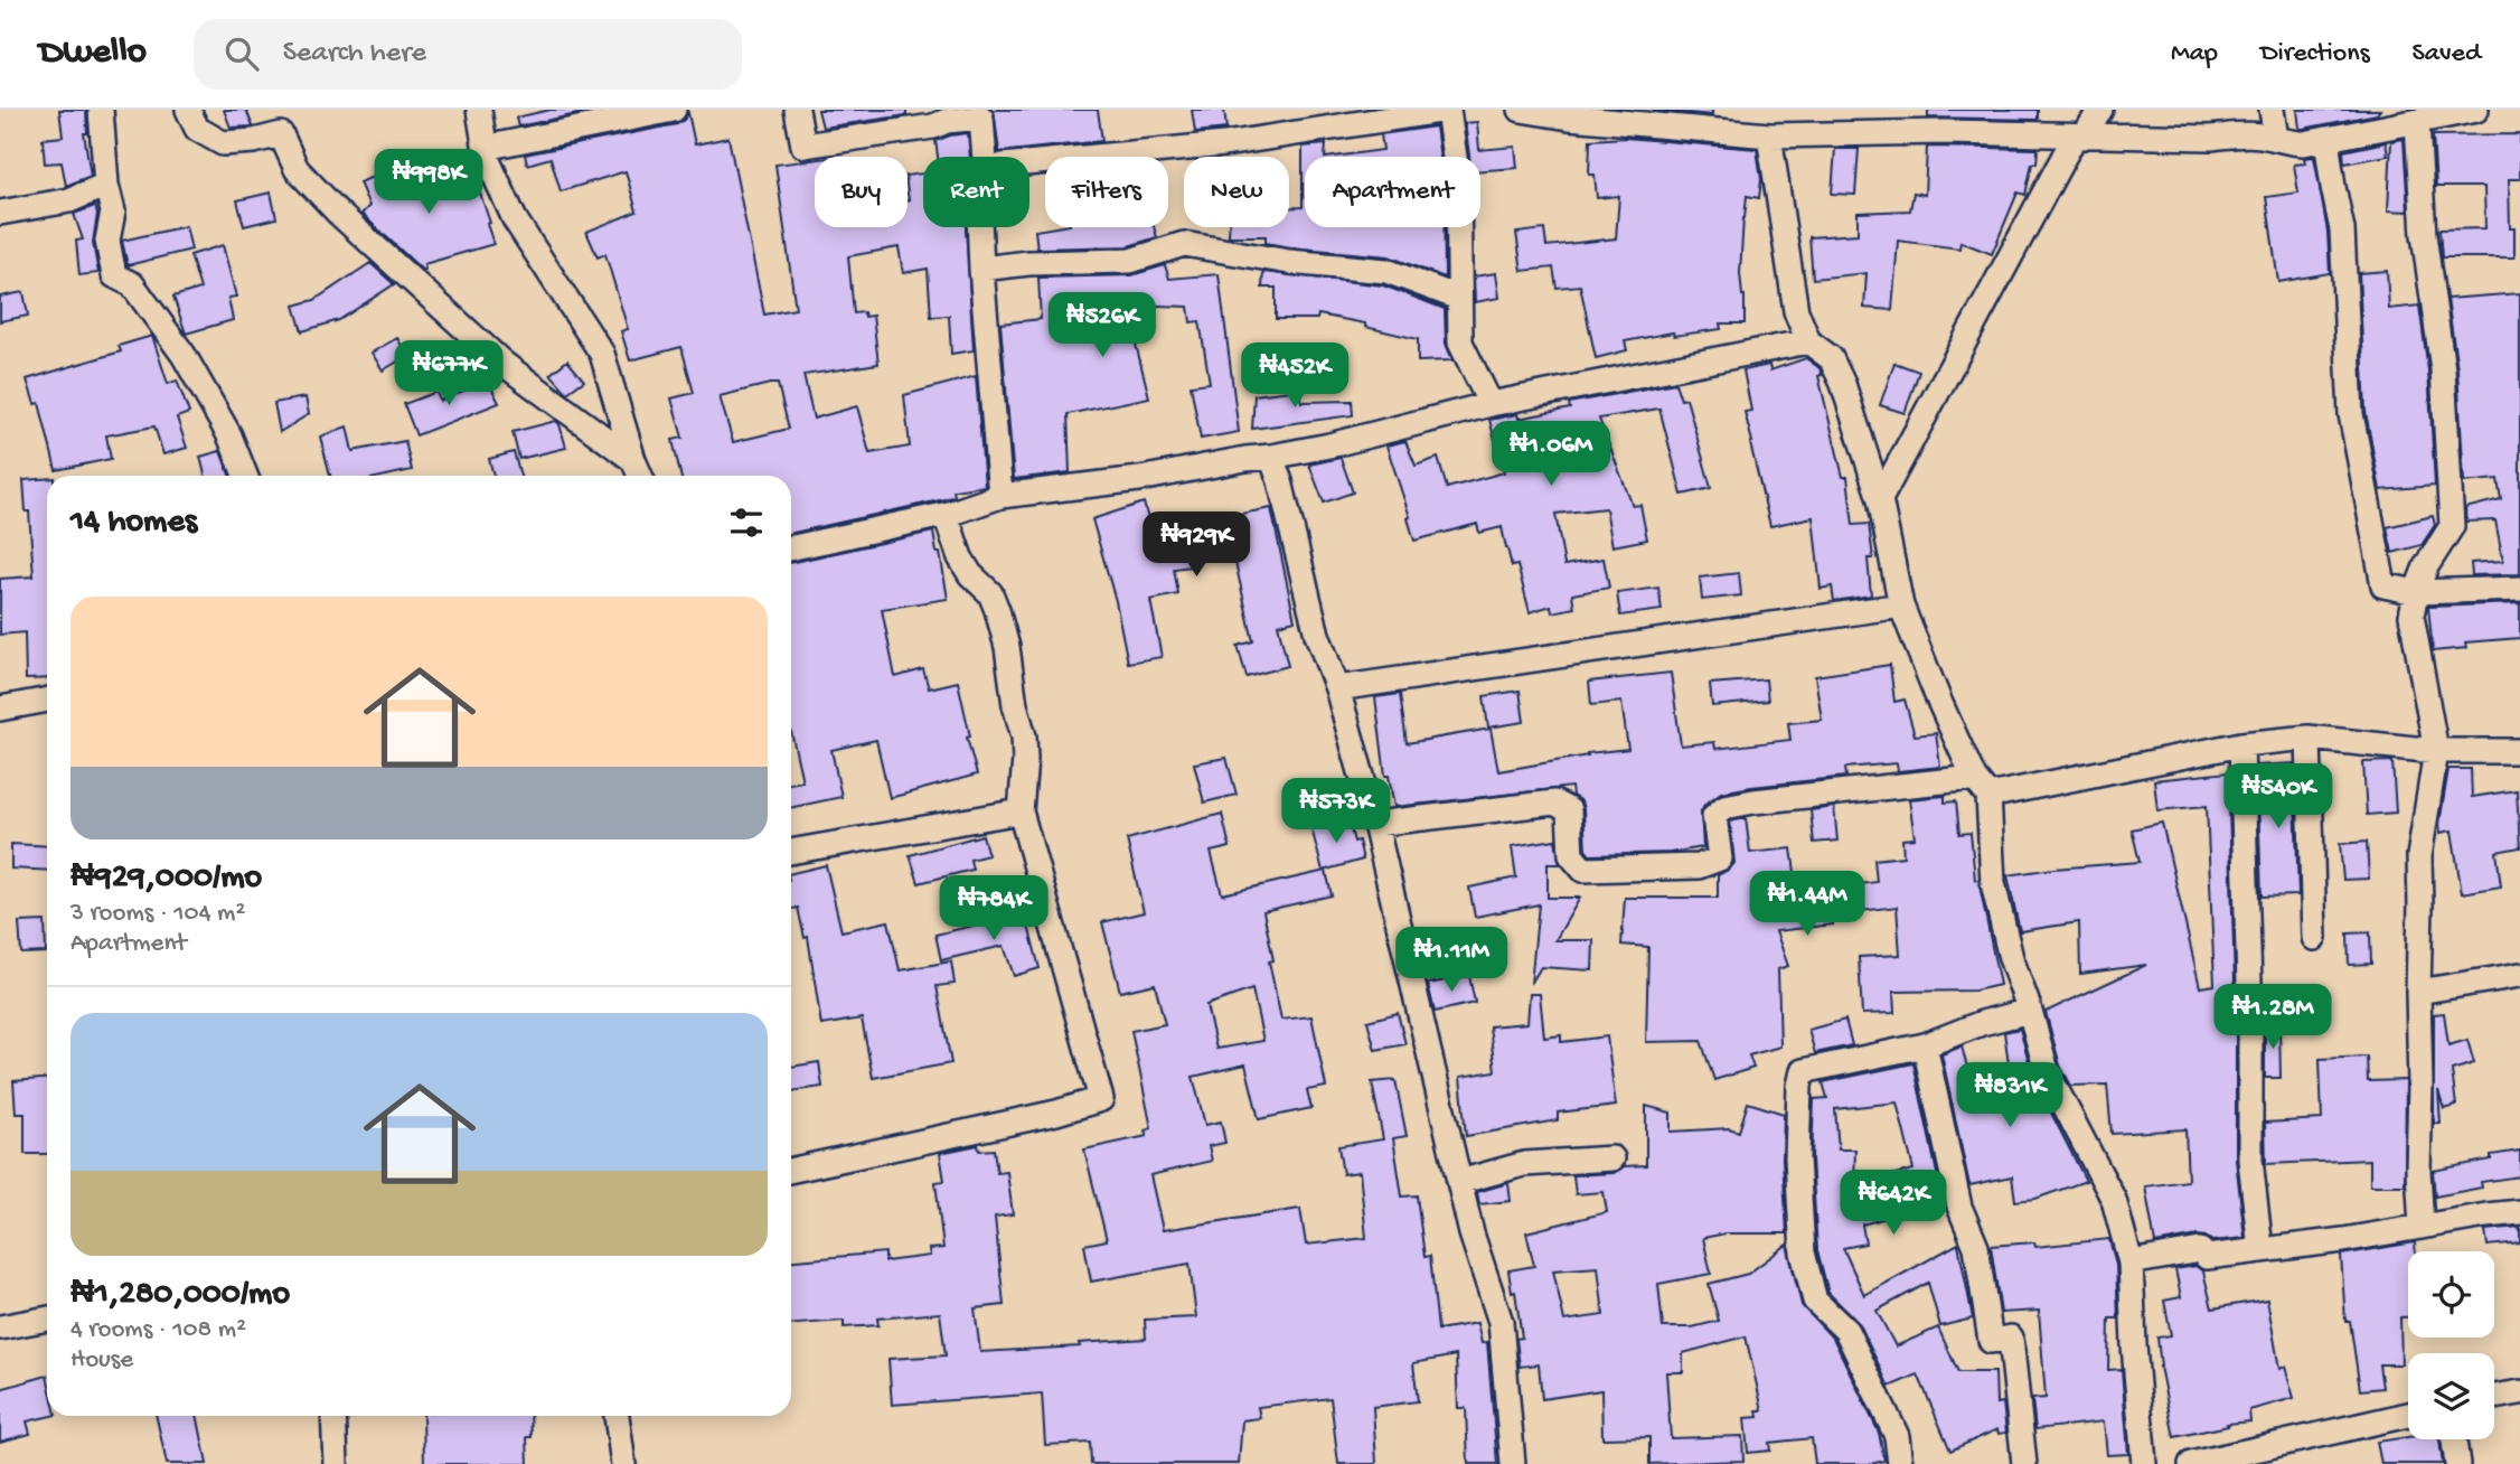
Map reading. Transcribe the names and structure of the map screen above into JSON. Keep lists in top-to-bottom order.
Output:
{
  "page": {
    "header": "Dwello",
    "search": "Search here",
    "nav": ["Map", "Directions", "Saved"],
    "price": [
      "₦998K",
      "₦526K",
      "₦677K",
      "₦452K",
      "₦1.06M",
      "₦929K",
      "₦540K",
      "₦573K",
      "₦1.44M",
      "₦784K",
      "₦1.11M",
      "₦1.28M",
      "₦831K",
      "₦642K"
    ],
    "chip": [
      "Buy",
      "Rent",
      "Filters",
      "New",
      "Apartment"
    ],
    "heading": "14 homes",
    "list": [
      {
        "name": "₦929,000/mo",
        "note": "3 rooms · 104 m² · Apartment"
      },
      {
        "name": "₦1,280,000/mo",
        "note": "4 rooms · 108 m² · House"
      }
    ]
  }
}
